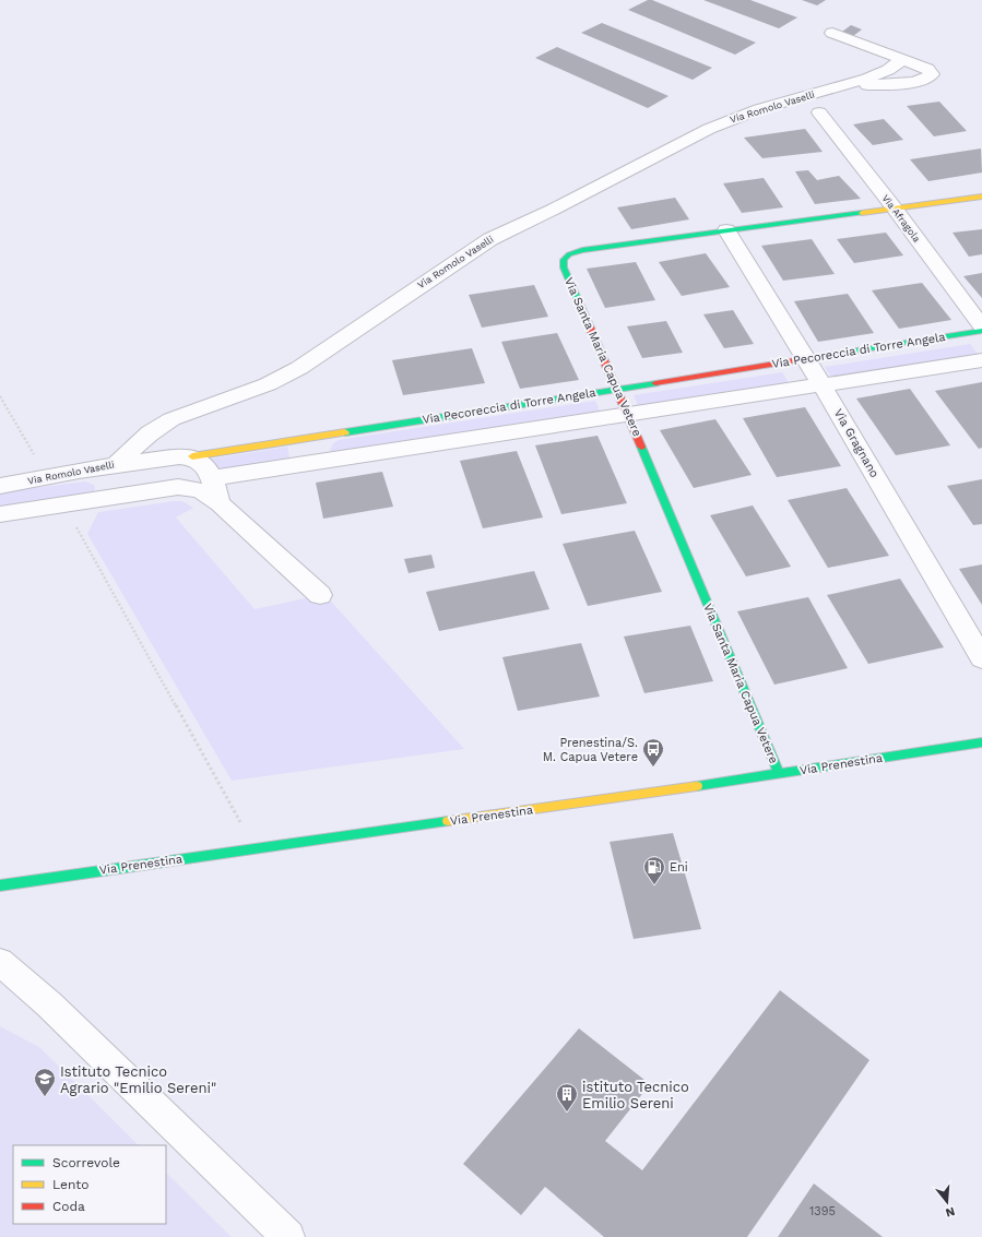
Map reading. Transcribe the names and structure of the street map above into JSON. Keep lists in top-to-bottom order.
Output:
{
  "streets": {
    "street": [
      "Via Romolo Vaselli",
      "Via Afragola",
      "Via Pecoreccia di Torre Angela",
      "Via Santa Maria Capua Vetere",
      "Via Gragnano",
      "Via Prenestina"
    ]
  },
  "crossings": [
    ["Via Romolo Vaselli", "Via Pecoreccia di Torre Angela"],
    ["Via Afragola", "Via Santa Maria Capua Vetere"],
    ["Via Pecoreccia di Torre Angela", "Via Santa Maria Capua Vetere"],
    ["Via Pecoreccia di Torre Angela", "Via Gragnano"],
    ["Via Santa Maria Capua Vetere", "Via Gragnano"],
    ["Via Santa Maria Capua Vetere", "Via Prenestina"]
  ],
  "places": {
    "bus stop": ["Prenestina/S. M. Capua Vetere"],
    "fuel station": ["Eni"],
    "school or university": ["Istituto Tecnico Agrario \"Emilio Sereni\""],
    "building": ["istituto Tecnico Emilio Sereni"]
  },
  "house_numbers": ["1395"],
  "legend": ["Scorrevole", "Lento", "Coda"],
  "north": "bottom"
}
